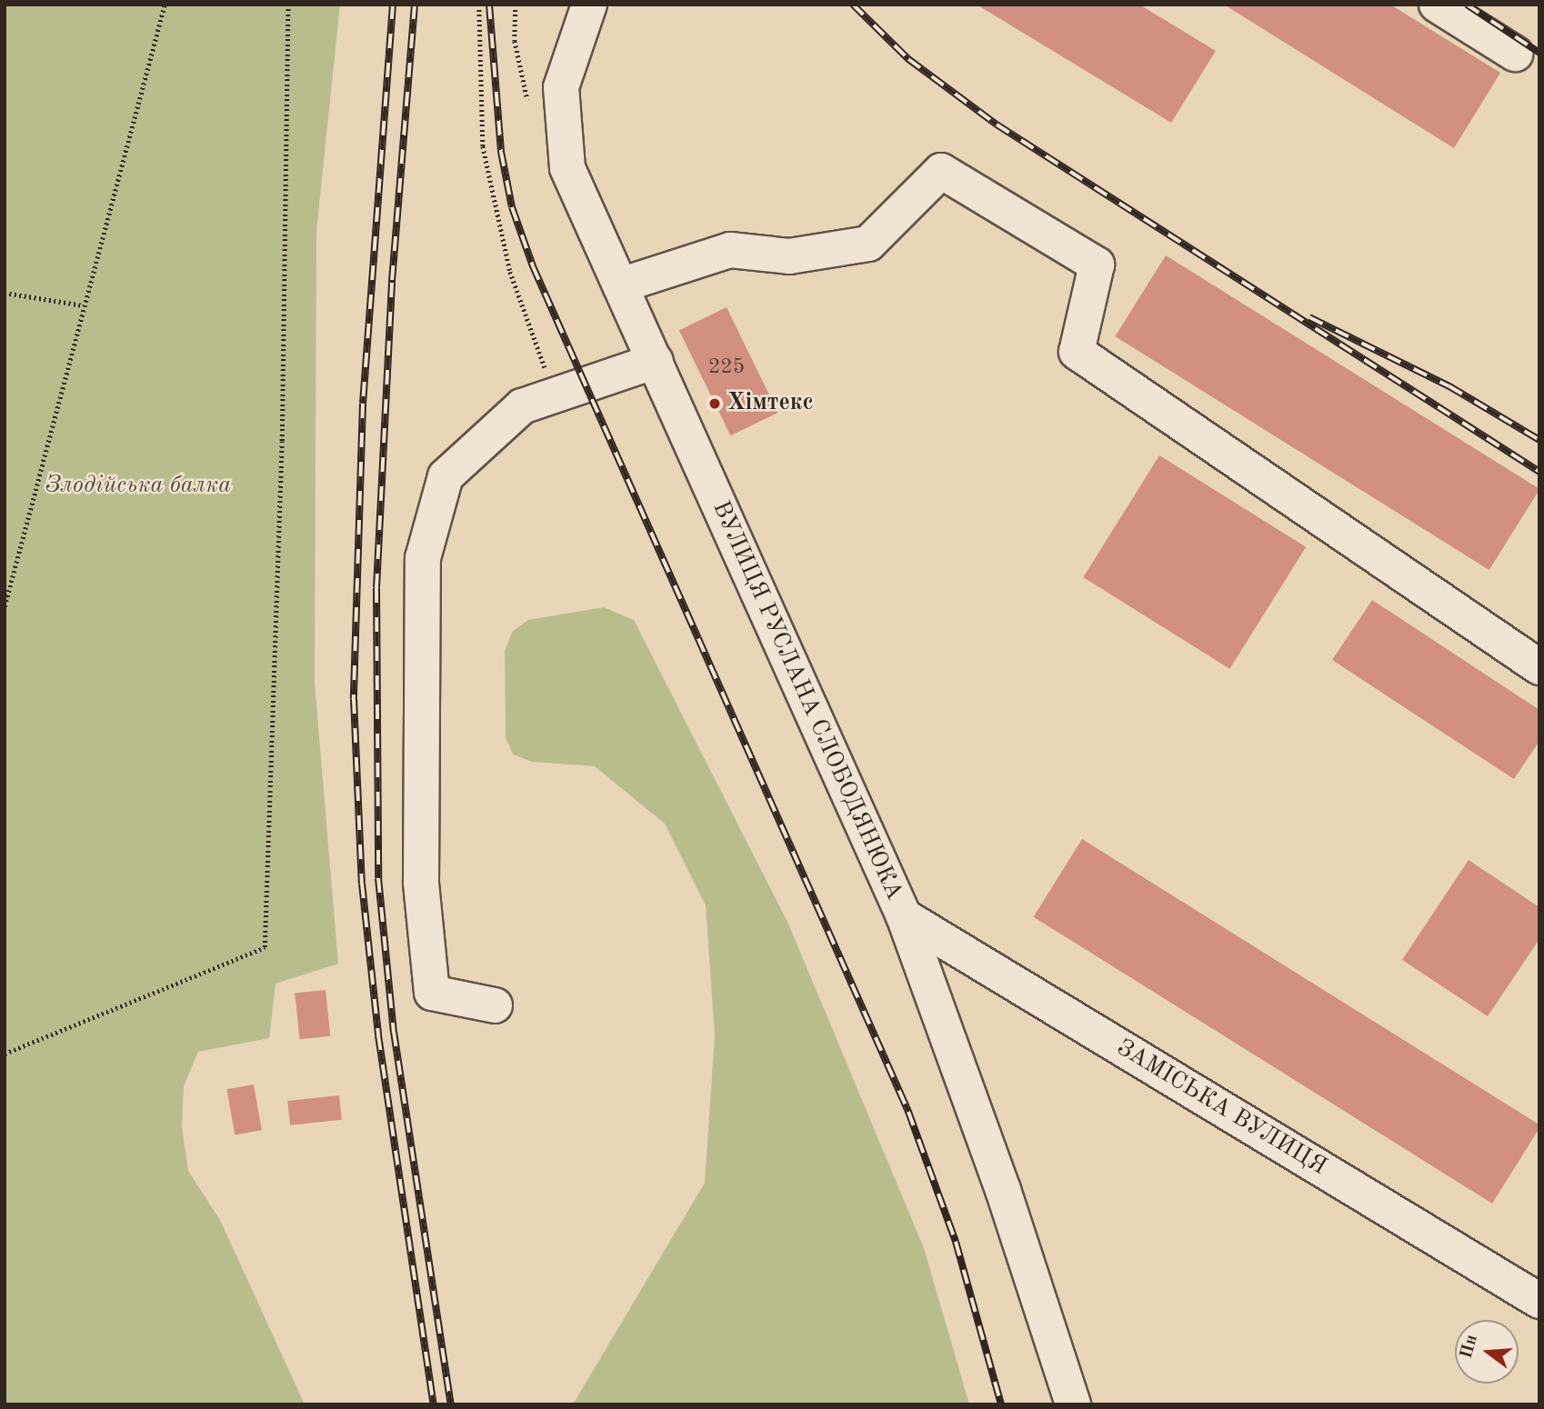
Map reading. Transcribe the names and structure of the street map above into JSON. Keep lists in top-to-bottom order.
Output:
{
  "streets": {
    "street": ["ВУЛИЦЯ РУСЛАНА СЛОБОДЯНЮКА", "ЗАМІСЬКА ВУЛИЦЯ"]
  },
  "crossings": [
    ["ВУЛИЦЯ РУСЛАНА СЛОБОДЯНЮКА", "ЗАМІСЬКА ВУЛИЦЯ"]
  ],
  "parks": ["Злодійська балка"],
  "places": ["Хімтекс"],
  "house_numbers": ["225"],
  "north": "left"
}
